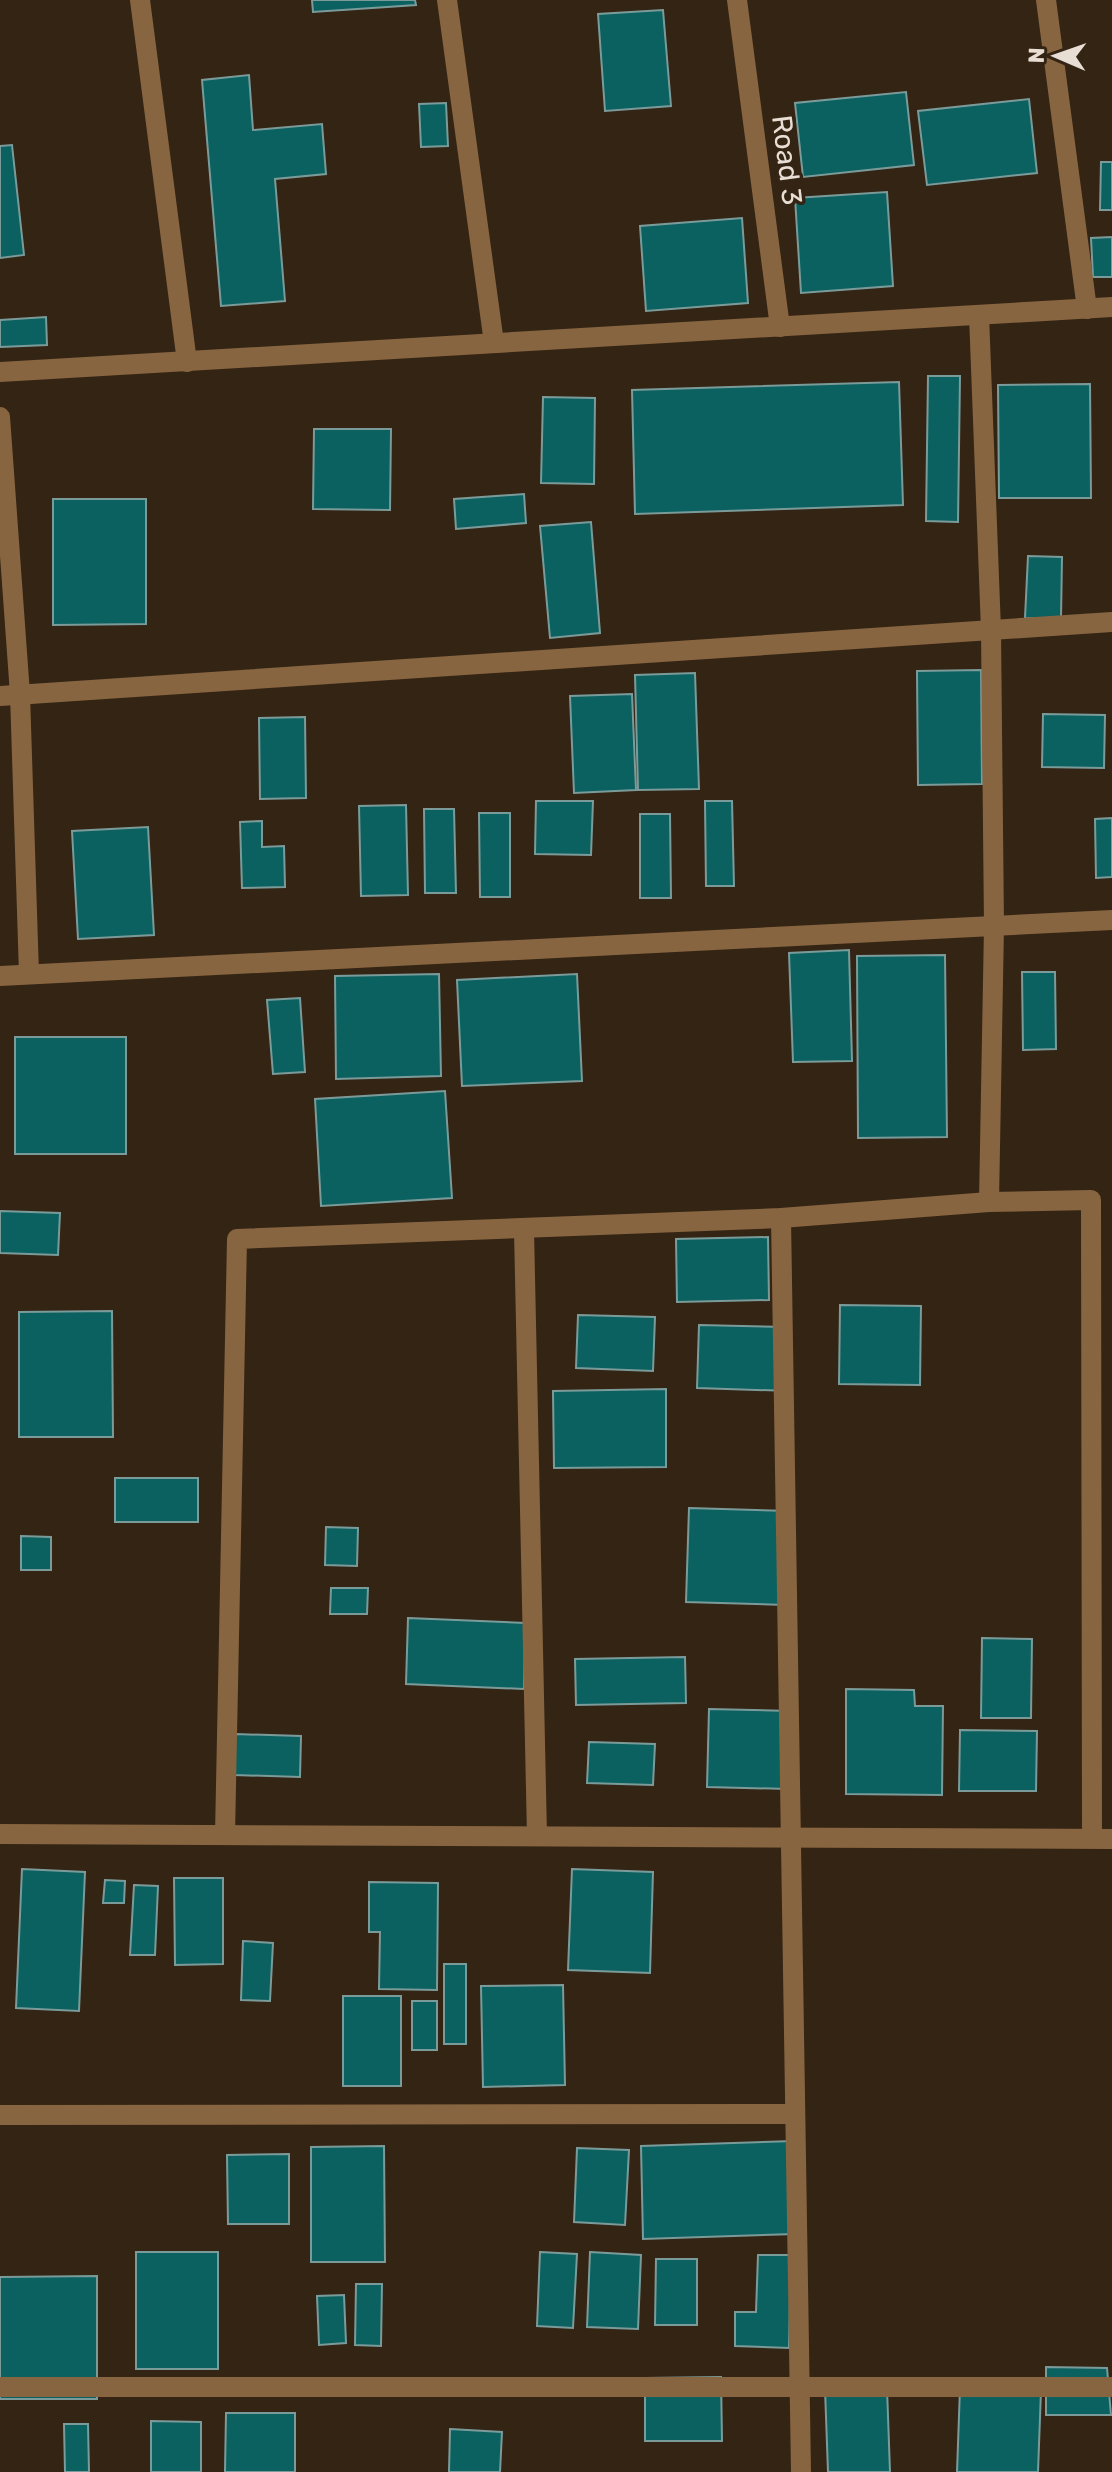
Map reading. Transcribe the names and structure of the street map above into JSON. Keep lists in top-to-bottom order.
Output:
{
  "streets": {
    "street": ["Road 3"]
  },
  "north": "left"
}
